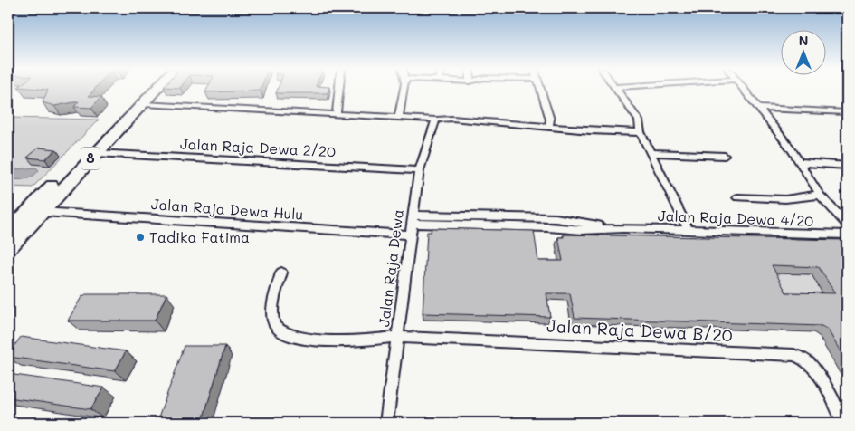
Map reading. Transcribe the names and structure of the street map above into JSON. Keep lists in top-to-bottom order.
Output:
{
  "streets": {
    "main road": ["8"],
    "street": [
      "Jalan Raja Dewa 2/20",
      "Jalan Raja Dewa Hulu",
      "Jalan Raja Dewa 4/20",
      "Jalan Raja Dewa",
      "Jalan Raja Dewa B/20"
    ]
  },
  "crossings": [
    ["Jalan Raja Dewa 2/20", "8"],
    ["Jalan Raja Dewa 2/20", "Jalan Raja Dewa"],
    ["8", "Jalan Raja Dewa Hulu"],
    ["Jalan Raja Dewa Hulu", "Jalan Raja Dewa 4/20"],
    ["Jalan Raja Dewa Hulu", "Jalan Raja Dewa"],
    ["Jalan Raja Dewa 4/20", "Jalan Raja Dewa"],
    ["Jalan Raja Dewa", "Jalan Raja Dewa B/20"]
  ],
  "places": ["Tadika Fatima"],
  "north": "top"
}
